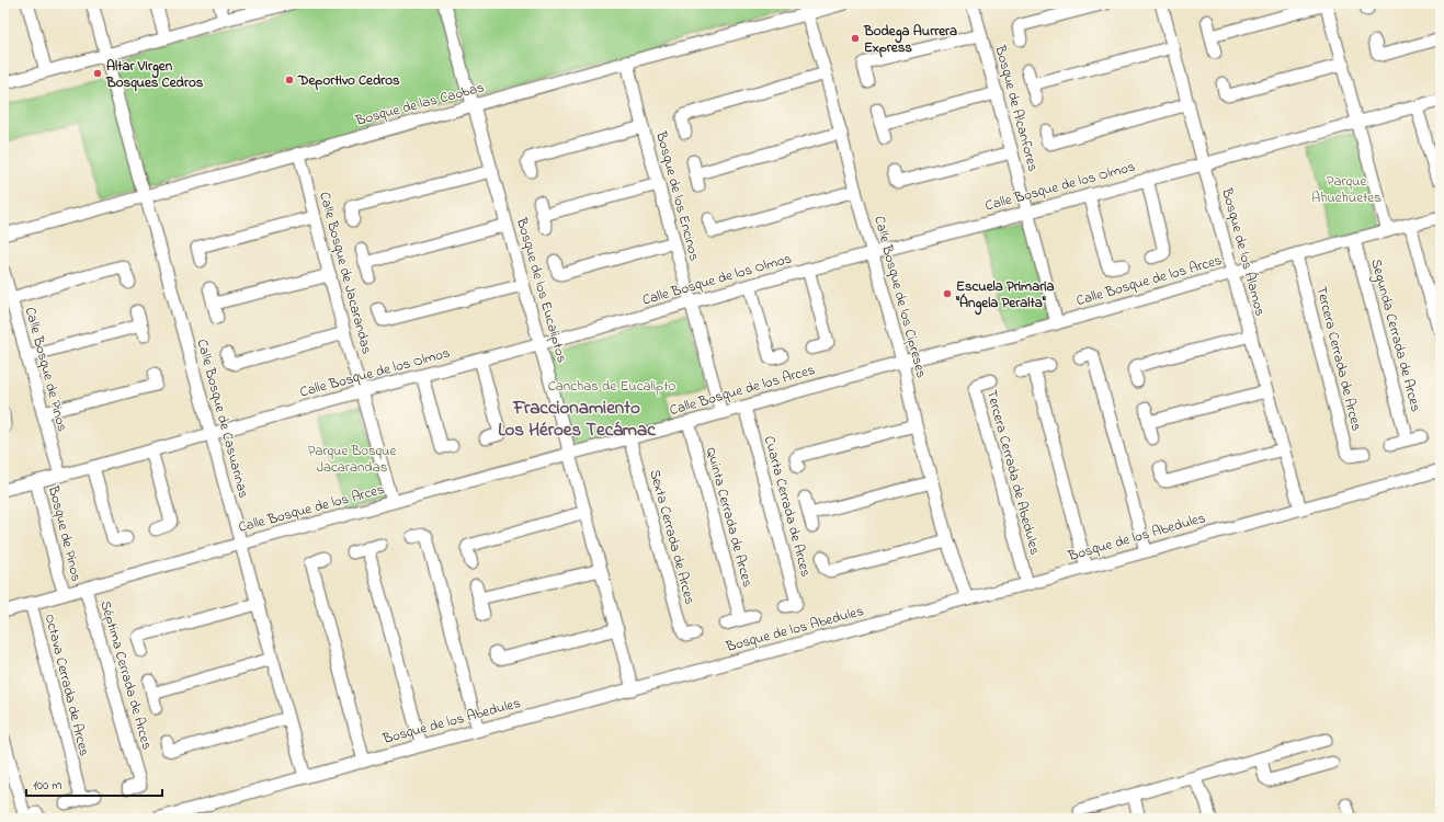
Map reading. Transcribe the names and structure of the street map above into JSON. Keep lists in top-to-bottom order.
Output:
{
  "streets": {
    "street": [
      "Bosque de las Caobas",
      "Bosque de Alcanfores",
      "Calle Bosque de los Olmos",
      "Bosque de los Encinos",
      "Bosque de los Álamos",
      "Calle Bosque de Jacarandas",
      "Calle Bosque de los Arces",
      "Bosque de los Eucaliptos",
      "Calle Bosque de los Cipreses",
      "Segunda Cerrada de Arces",
      "Tercera Cerrada de Arces",
      "Calle Bosque de Pinos",
      "Calle Bosque de Casuarinas",
      "Tercera Cerrada de Abedules",
      "Cuarta Cerrada de Arces",
      "Quinta Cerrada de Arces",
      "Bosque de Pinos",
      "Sexta Cerrada de Arces",
      "Bosque de los Abedules",
      "Séptima Cerrada de Arces",
      "Octava Cerrada de Arces"
    ]
  },
  "crossings": [
    ["Bosque de las Caobas", "Bosque de los Encinos"],
    ["Bosque de las Caobas", "Calle Bosque de Jacarandas"],
    ["Bosque de las Caobas", "Bosque de los Eucaliptos"],
    ["Bosque de las Caobas", "Calle Bosque de los Cipreses"],
    ["Bosque de las Caobas", "Calle Bosque de Casuarinas"],
    ["Bosque de Alcanfores", "Calle Bosque de los Olmos"],
    ["Bosque de Alcanfores", "Calle Bosque de los Arces"],
    ["Calle Bosque de los Olmos", "Bosque de los Encinos"],
    ["Calle Bosque de los Olmos", "Bosque de los Álamos"],
    ["Calle Bosque de los Olmos", "Calle Bosque de Jacarandas"],
    ["Calle Bosque de los Olmos", "Bosque de los Eucaliptos"],
    ["Calle Bosque de los Olmos", "Calle Bosque de los Cipreses"],
    ["Calle Bosque de los Olmos", "Calle Bosque de Pinos"],
    ["Calle Bosque de los Olmos", "Calle Bosque de Casuarinas"],
    ["Calle Bosque de los Olmos", "Bosque de Pinos"],
    ["Bosque de los Encinos", "Calle Bosque de los Arces"],
    ["Bosque de los Álamos", "Calle Bosque de los Arces"],
    ["Bosque de los Álamos", "Bosque de los Abedules"],
    ["Calle Bosque de Jacarandas", "Calle Bosque de los Arces"],
    ["Calle Bosque de los Arces", "Bosque de los Eucaliptos"],
    ["Calle Bosque de los Arces", "Calle Bosque de los Cipreses"],
    ["Calle Bosque de los Arces", "Segunda Cerrada de Arces"],
    ["Calle Bosque de los Arces", "Tercera Cerrada de Arces"],
    ["Calle Bosque de los Arces", "Calle Bosque de Casuarinas"],
    ["Calle Bosque de los Arces", "Cuarta Cerrada de Arces"],
    ["Calle Bosque de los Arces", "Quinta Cerrada de Arces"],
    ["Calle Bosque de los Arces", "Bosque de Pinos"],
    ["Calle Bosque de los Arces", "Sexta Cerrada de Arces"],
    ["Calle Bosque de los Arces", "Séptima Cerrada de Arces"],
    ["Calle Bosque de los Arces", "Octava Cerrada de Arces"],
    ["Bosque de los Eucaliptos", "Bosque de los Abedules"],
    ["Calle Bosque de los Cipreses", "Bosque de los Abedules"],
    ["Calle Bosque de Casuarinas", "Bosque de los Abedules"],
    ["Tercera Cerrada de Abedules", "Bosque de los Abedules"]
  ],
  "districts": ["Fraccionamiento Los Héroes Tecámac"],
  "parks": ["Parque Ahuehuetes", "Canchas de Eucalipto", "Parque Bosque Jacarandas"],
  "places": [
    "Bodega Aurrera Express",
    "Altar Virgen Bosques Cedros",
    "Deportivo Cedros",
    "Escuela Primaria \"Ángela Peralta\""
  ],
  "scale_bar": "100 m"
}
